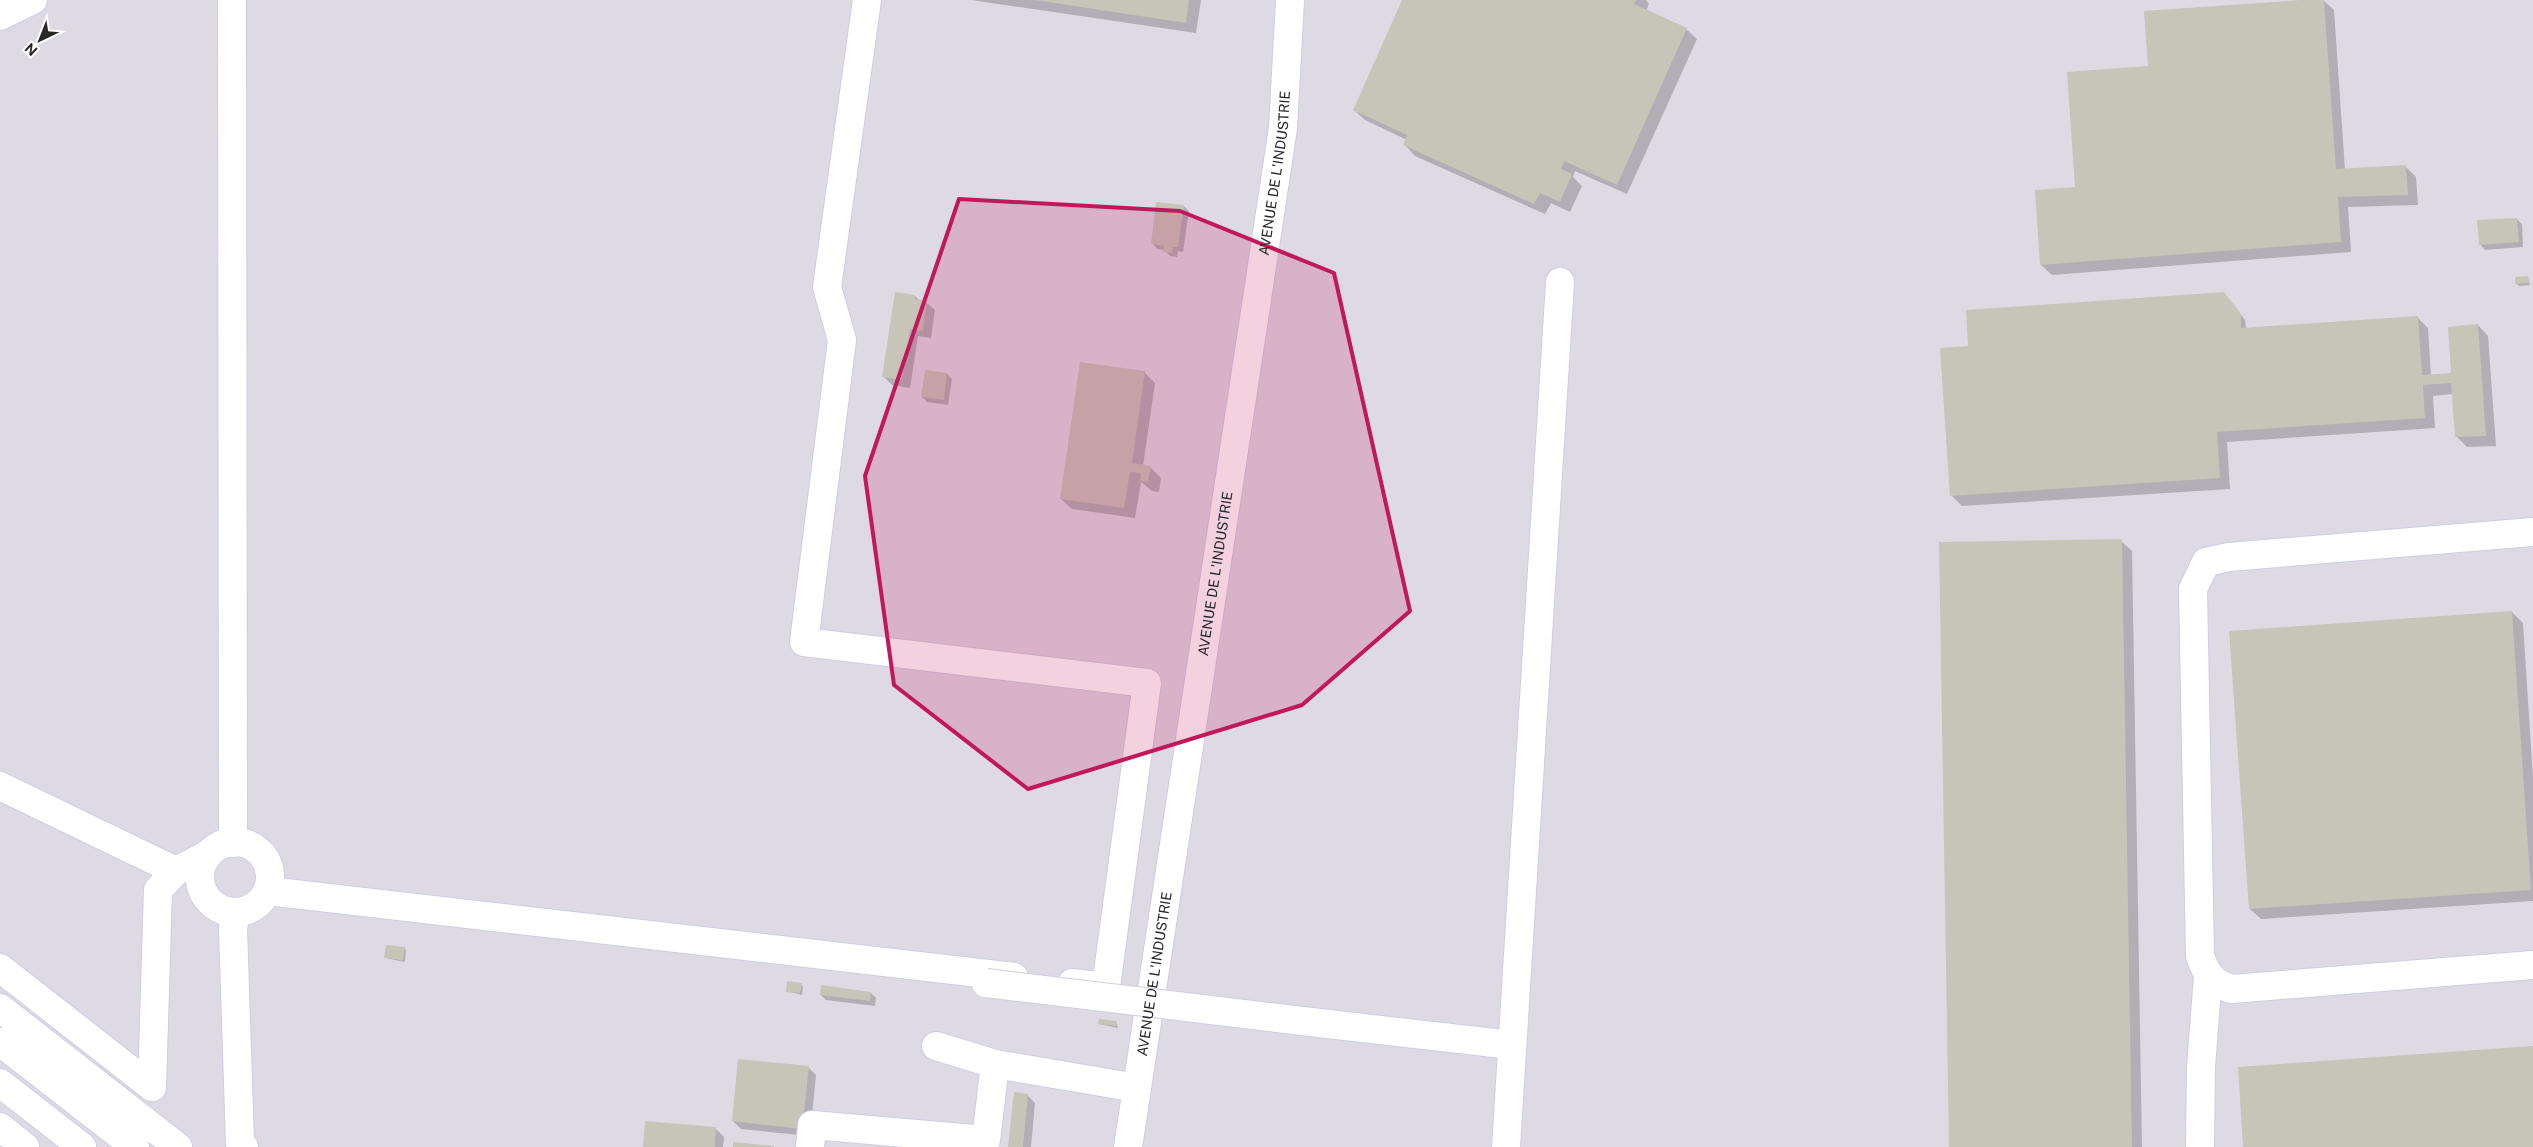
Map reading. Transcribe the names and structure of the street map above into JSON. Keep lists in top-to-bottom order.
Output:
{
  "streets": {
    "street": ["AVENUE DE L'INDUSTRIE"]
  },
  "north": "bottom left"
}
